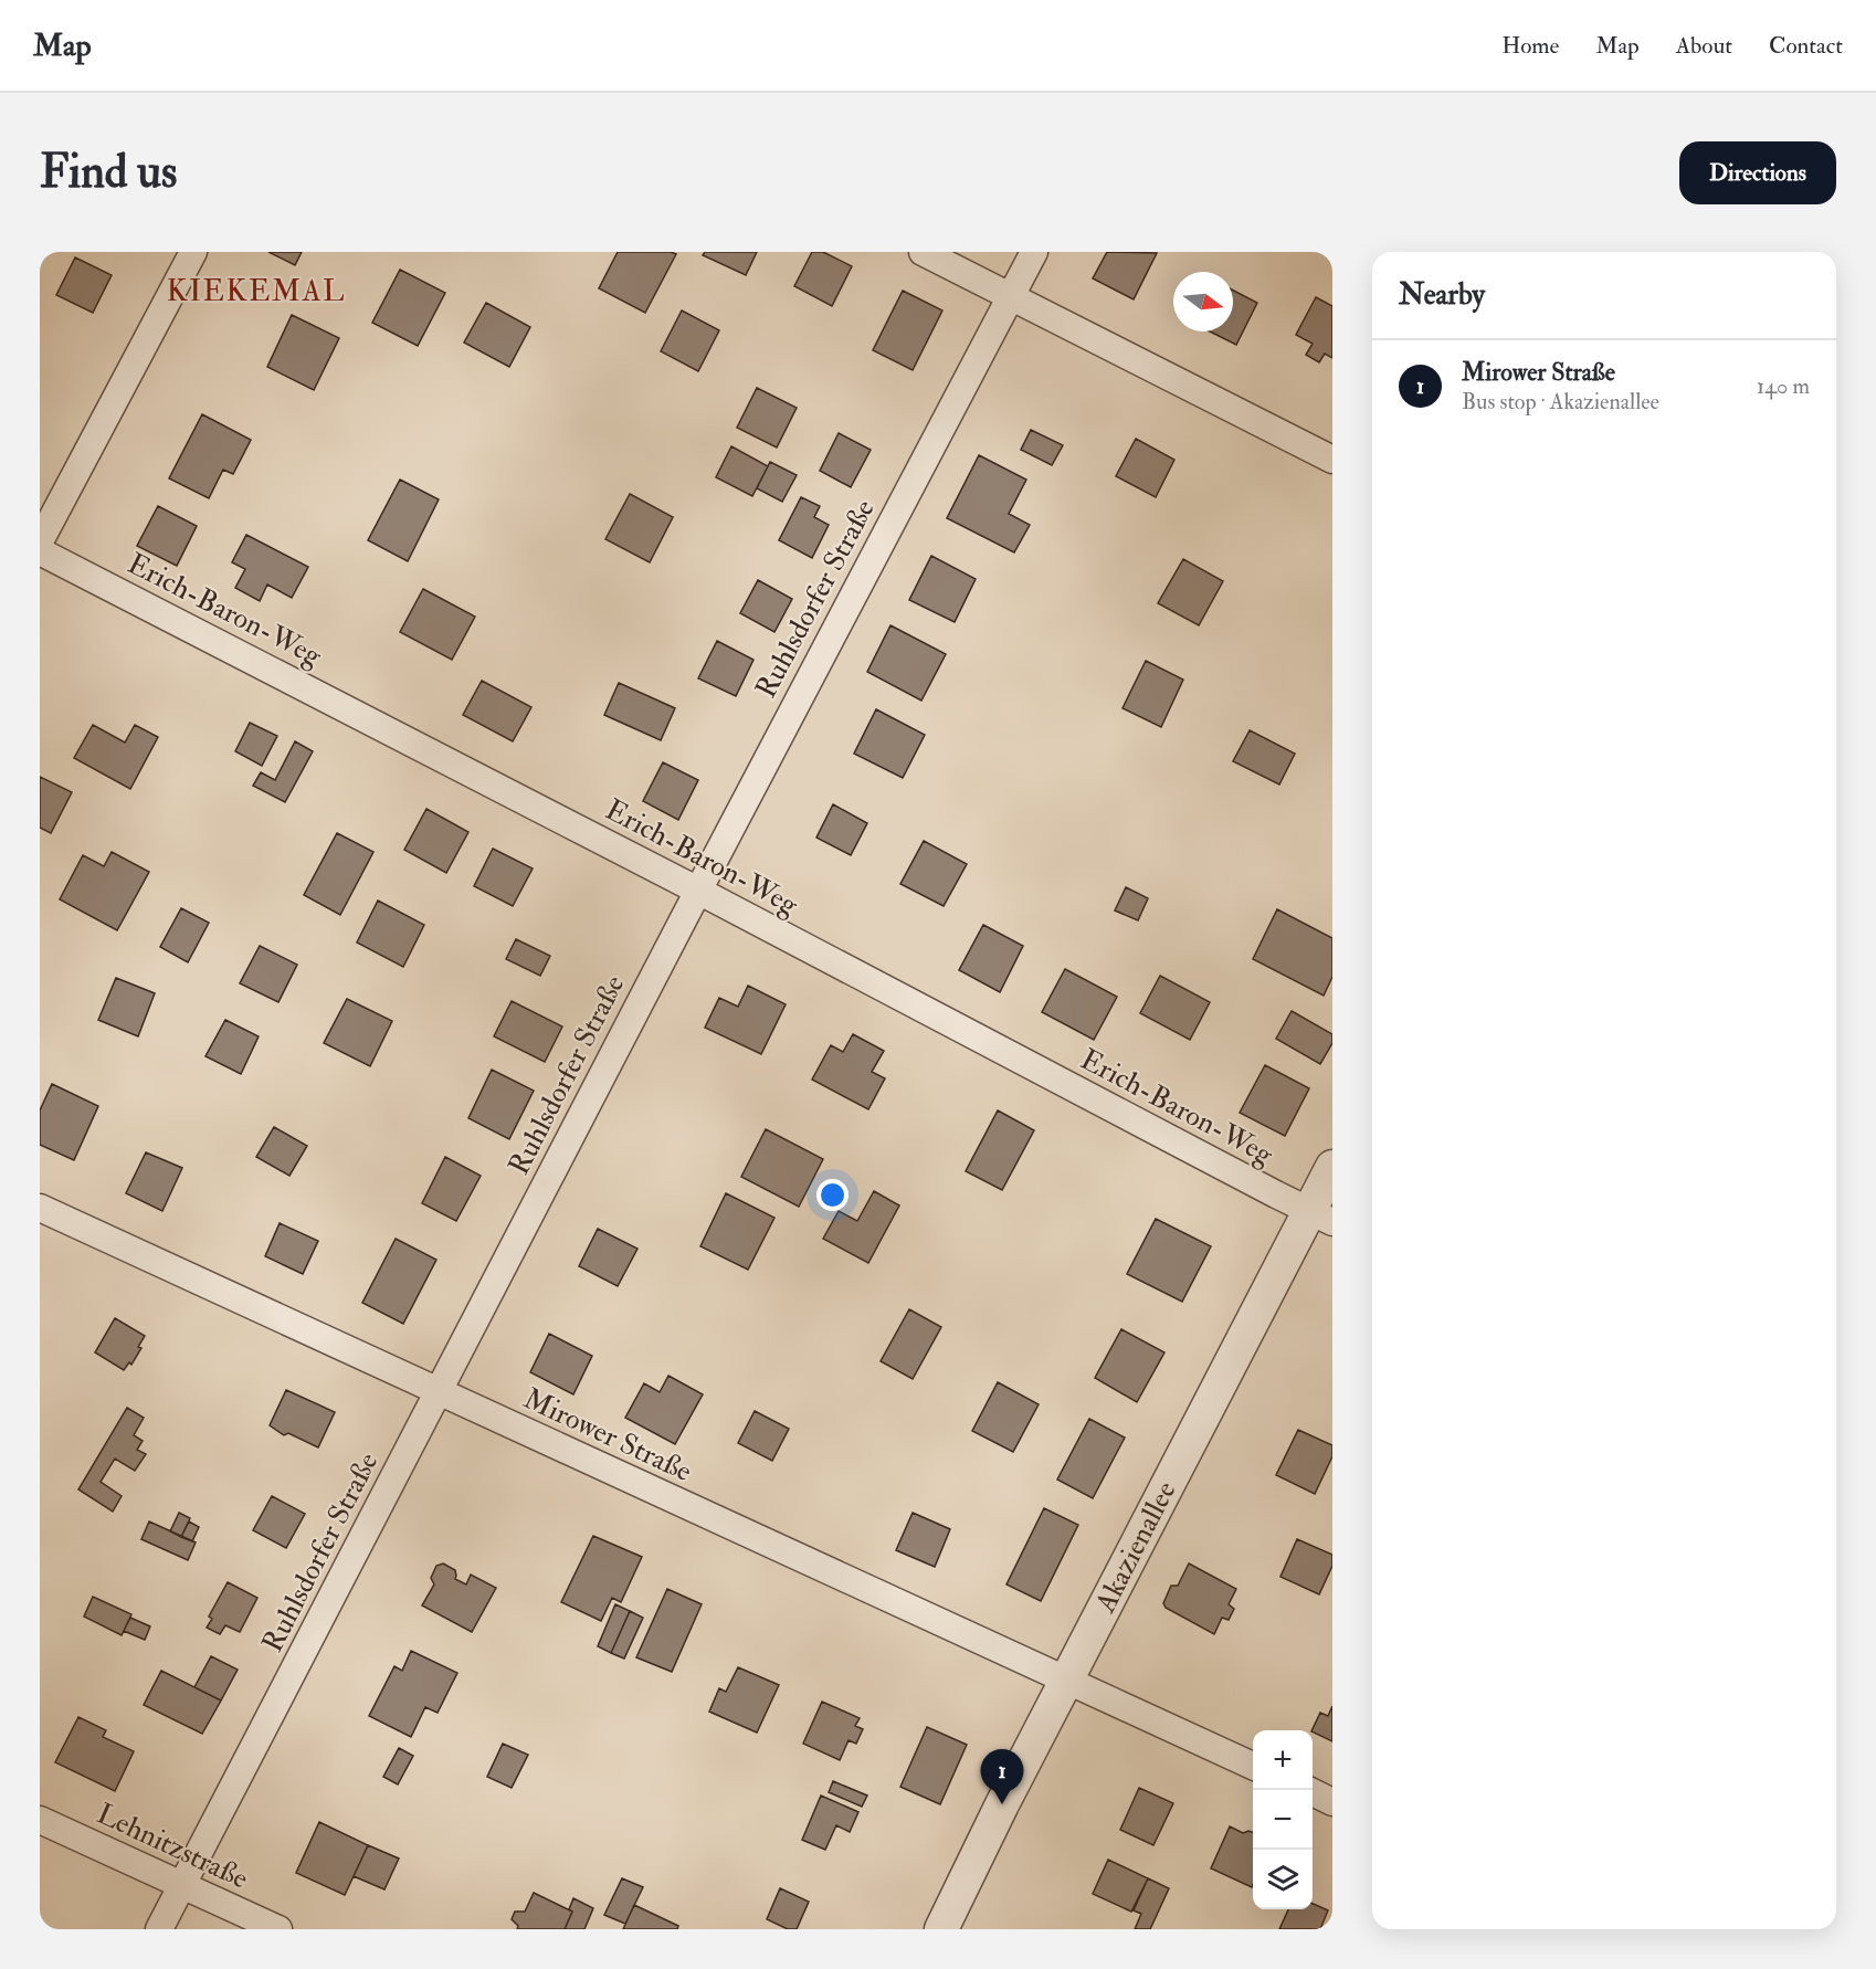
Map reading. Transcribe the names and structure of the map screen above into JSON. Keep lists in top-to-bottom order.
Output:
{
  "streets": {
    "street": [
      "Ruhlsdorfer Straße",
      "Erich-Baron-Weg",
      "Mirower Straße",
      "Akazienallee",
      "Lehnitzstraße"
    ]
  },
  "crossings": [
    ["Ruhlsdorfer Straße", "Erich-Baron-Weg"],
    ["Ruhlsdorfer Straße", "Mirower Straße"],
    ["Ruhlsdorfer Straße", "Lehnitzstraße"],
    ["Erich-Baron-Weg", "Akazienallee"],
    ["Mirower Straße", "Akazienallee"]
  ],
  "districts": ["KIEKEMAL"],
  "north": "right",
  "page": {
    "header": "Map",
    "nav": [
      "Home",
      "Map",
      "About",
      "Contact"
    ],
    "buttons": "Directions",
    "title": "Find us",
    "heading": "Nearby",
    "list": [
      {
        "mark": "1",
        "name": "Mirower Straße",
        "note": "Bus stop · Akazienallee",
        "value": "140 m"
      }
    ],
    "map_buttons": ["+", "−"],
    "pins": "1"
  }
}
